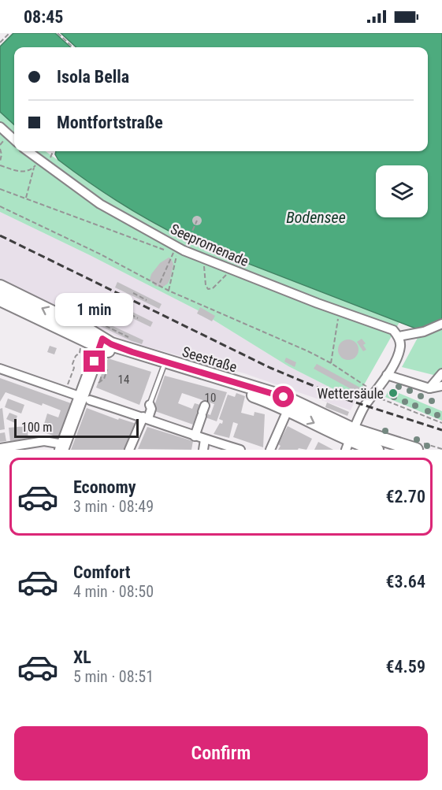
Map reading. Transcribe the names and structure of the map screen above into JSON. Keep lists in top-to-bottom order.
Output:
{
  "streets": {
    "main road": ["Seestraße"],
    "street": ["Seepromenade"]
  },
  "water": ["Bodensee"],
  "places": ["Wettersäule"],
  "house_numbers": ["14", "10"],
  "scale_bar": "100 m",
  "page": {
    "status": "08:45",
    "banner": ["Isola Bella", "Montfortstraße"],
    "bubble": "1 min",
    "scale": "100 m",
    "list": [
      {
        "name": "Economy",
        "note": "3 min · 08:49",
        "value": "€2.70"
      },
      {
        "name": "Comfort",
        "note": "4 min · 08:50",
        "value": "€3.64"
      },
      {
        "name": "XL",
        "note": "5 min · 08:51",
        "value": "€4.59"
      }
    ],
    "buttons": "Confirm"
  }
}
